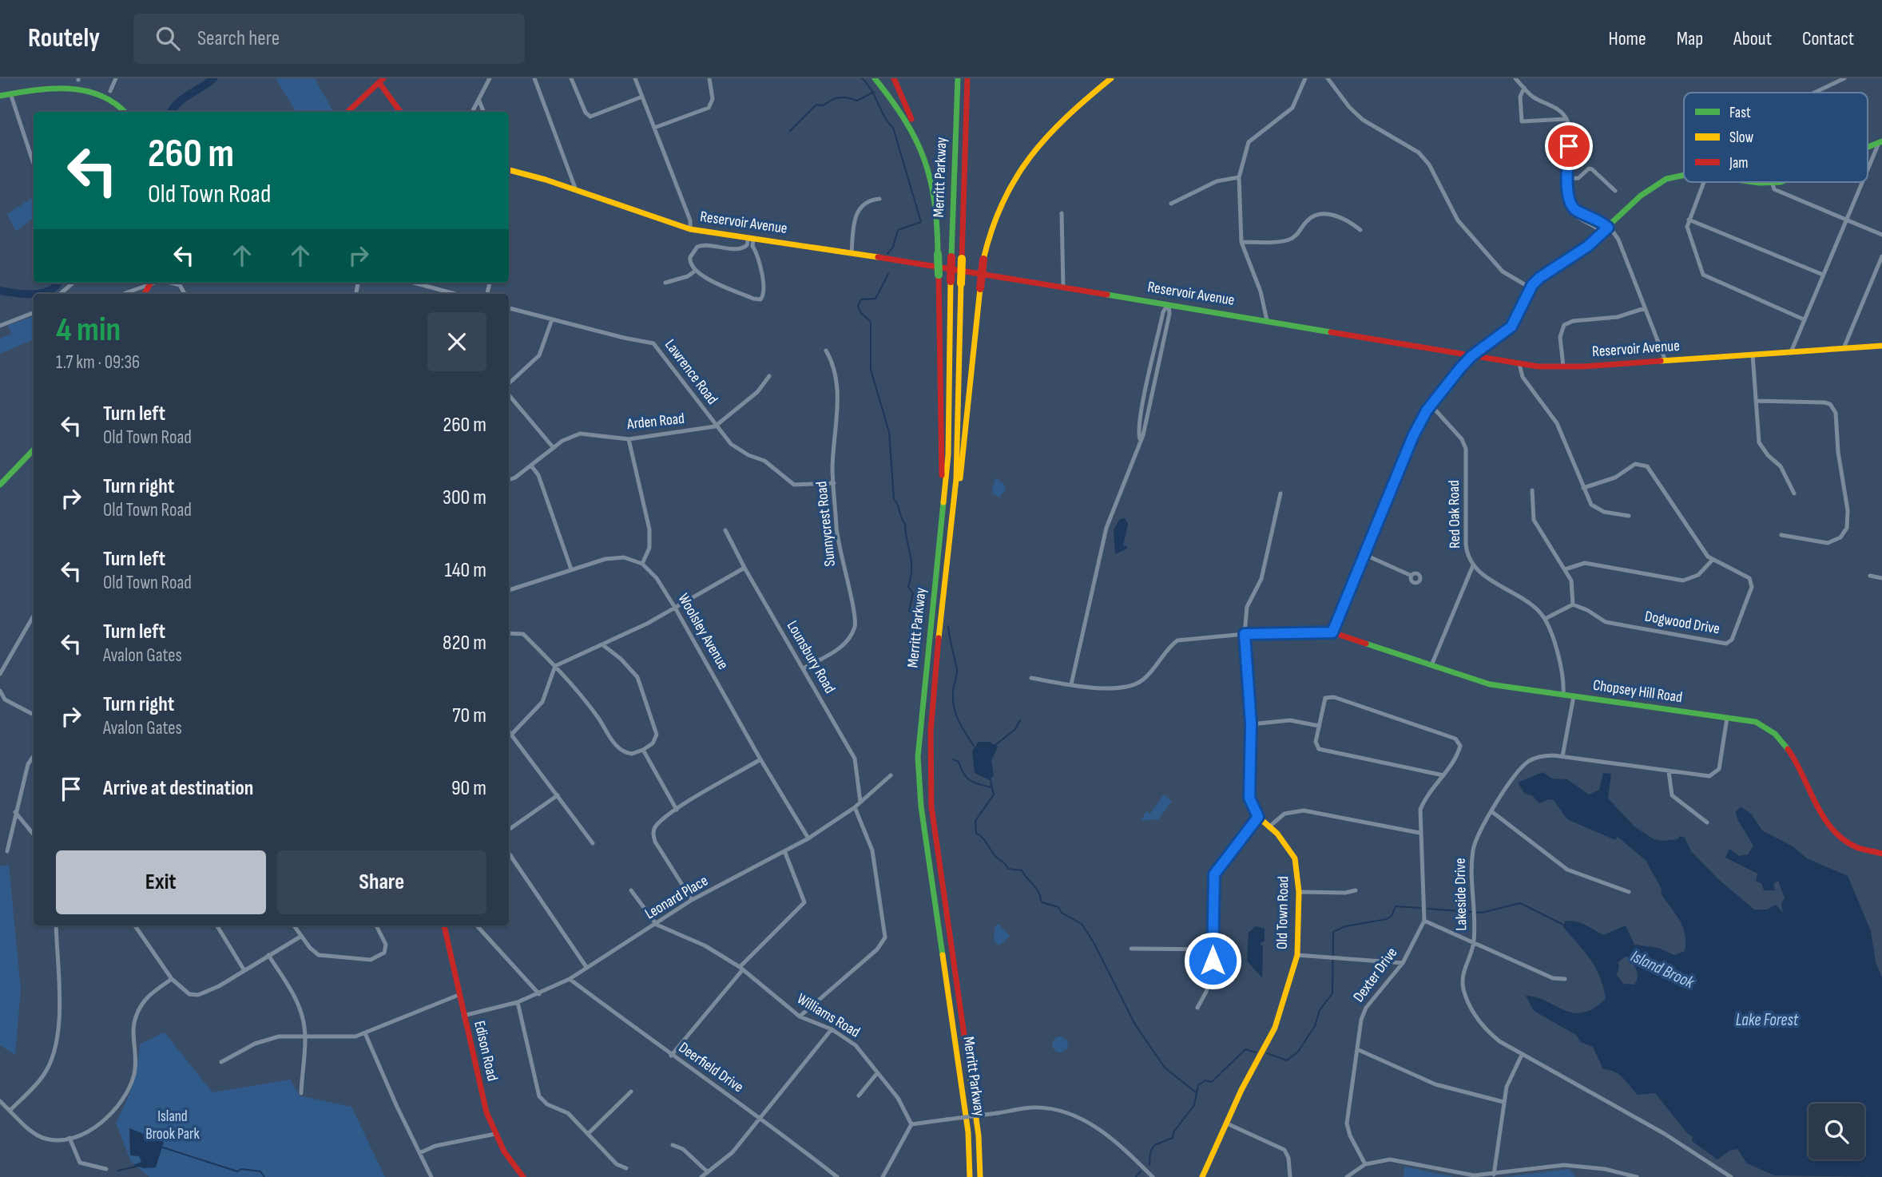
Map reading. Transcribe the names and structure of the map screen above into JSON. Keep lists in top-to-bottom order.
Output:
{
  "streets": {
    "main road": [
      "Merritt Parkway",
      "Reservoir Avenue",
      "Chopsey Hill Road",
      "Old Town Road",
      "Edison Road"
    ],
    "street": [
      "Lawrence Road",
      "Arden Road",
      "Red Oak Road",
      "Sunnycrest Road",
      "Dogwood Drive",
      "Woolsley Avenue",
      "Lounsbury Road",
      "Lakeside Drive",
      "Leonard Place",
      "Dexter Drive",
      "Williams Road",
      "Deerfield Drive"
    ]
  },
  "crossings": [
    ["Lawrence Road", "Arden Road"],
    ["Lawrence Road", "Sunnycrest Road"],
    ["Red Oak Road", "Chopsey Hill Road"],
    ["Sunnycrest Road", "Lounsbury Road"],
    ["Woolsley Avenue", "Leonard Place"],
    ["Lounsbury Road", "Leonard Place"],
    ["Chopsey Hill Road", "Lakeside Drive"],
    ["Leonard Place", "Williams Road"],
    ["Leonard Place", "Edison Road"],
    ["Leonard Place", "Deerfield Drive"]
  ],
  "water": ["Island Brook", "Lake Forest"],
  "parks": ["Island Brook Park"],
  "legend": ["Fast", "Slow", "Jam"],
  "page": {
    "header": "Routely",
    "search": "Search here",
    "nav": [
      "Home",
      "Map",
      "About",
      "Contact"
    ],
    "turn": ["260 m", "Old Town Road"],
    "heading": ["4 min", "1.7 km · 09:36"],
    "list": [
      {
        "name": "Turn left",
        "note": "Old Town Road",
        "value": "260 m"
      },
      {
        "name": "Turn right",
        "note": "Old Town Road",
        "value": "300 m"
      },
      {
        "name": "Turn left",
        "note": "Old Town Road",
        "value": "140 m"
      },
      {
        "name": "Turn left",
        "note": "Avalon Gates",
        "value": "820 m"
      },
      {
        "name": "Turn right",
        "note": "Avalon Gates",
        "value": "70 m"
      },
      {
        "name": "Arrive at destination",
        "value": "90 m"
      }
    ],
    "buttons": ["Exit", "Share"]
  }
}
